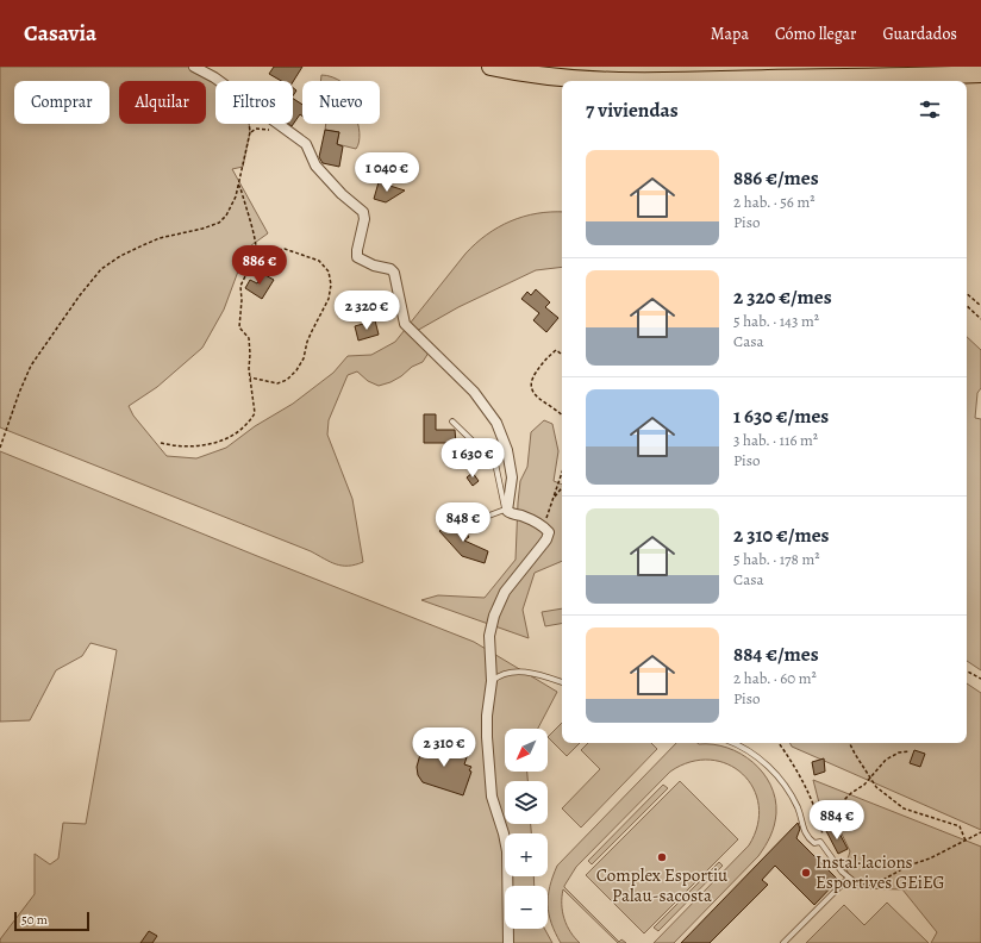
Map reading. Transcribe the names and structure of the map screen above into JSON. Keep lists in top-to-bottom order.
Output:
{
  "places": ["Complex Esportiu Palau-sacosta", "Instal·lacions Esportives GEiEG"],
  "scale_bar": "50 m",
  "north": "bottom left",
  "page": {
    "header": "Casavia",
    "nav": ["Mapa", "Cómo llegar", "Guardados"],
    "chip": [
      "Comprar",
      "Alquilar",
      "Filtros",
      "Nuevo"
    ],
    "heading": "7 viviendas",
    "list": [
      {
        "name": "886 €/mes",
        "note": "2 hab. · 56 m² · Piso"
      },
      {
        "name": "2 320 €/mes",
        "note": "5 hab. · 143 m² · Casa"
      },
      {
        "name": "1 630 €/mes",
        "note": "3 hab. · 116 m² · Piso"
      },
      {
        "name": "2 310 €/mes",
        "note": "5 hab. · 178 m² · Casa"
      },
      {
        "name": "884 €/mes",
        "note": "2 hab. · 60 m² · Piso"
      }
    ],
    "price": [
      "1 040 €",
      "886 €",
      "2 320 €",
      "1 630 €",
      "848 €",
      "2 310 €",
      "884 €"
    ],
    "map_buttons": ["+", "−"],
    "scale": "50 m"
  }
}
